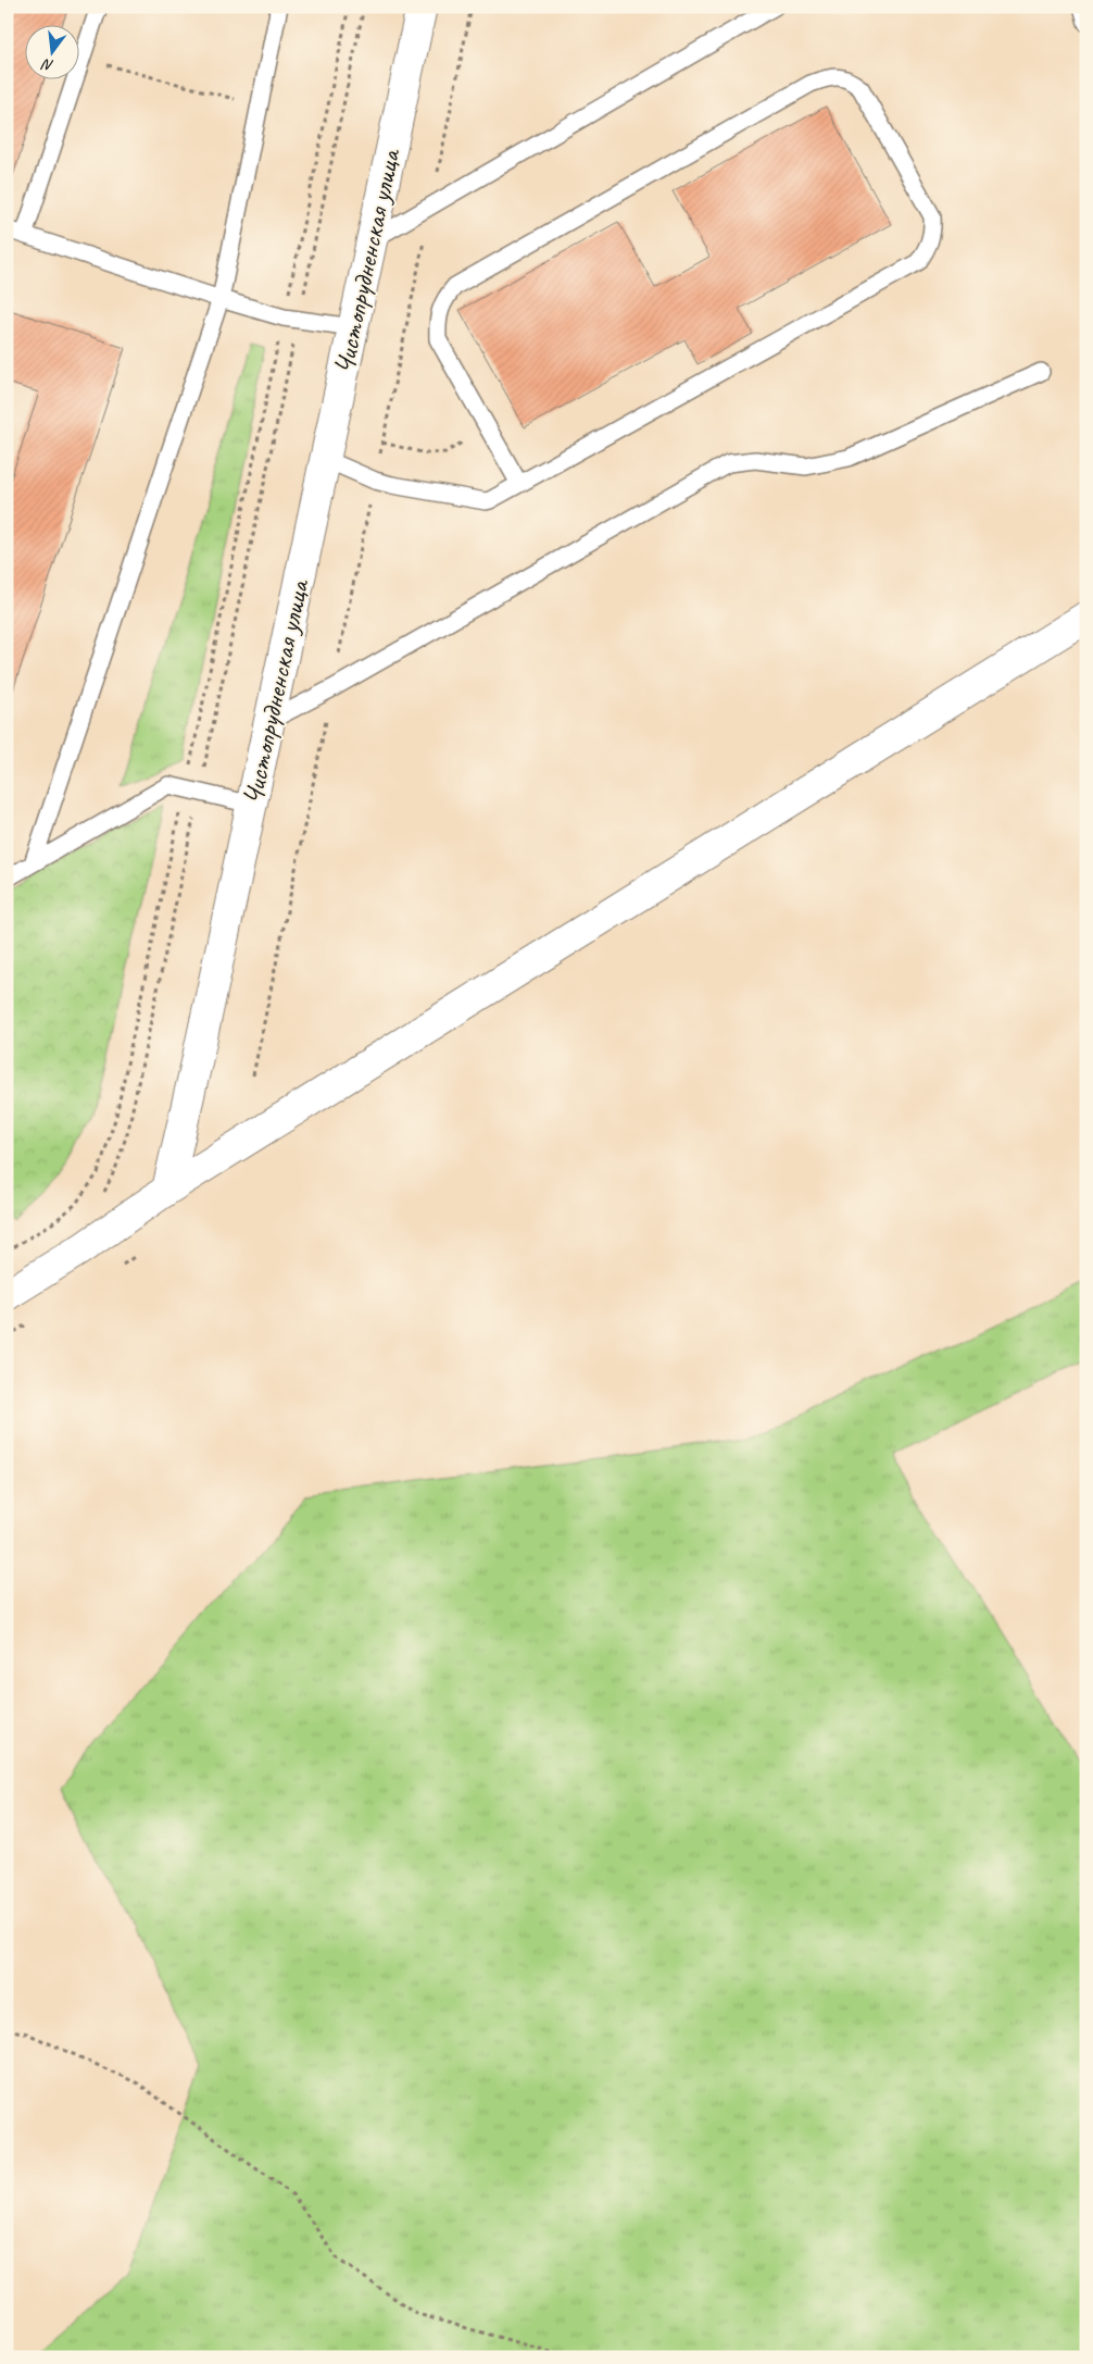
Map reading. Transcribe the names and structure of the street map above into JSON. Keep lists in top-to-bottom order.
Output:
{
  "streets": {
    "street": ["Чистопрудненская улица"]
  },
  "north": "bottom"
}
